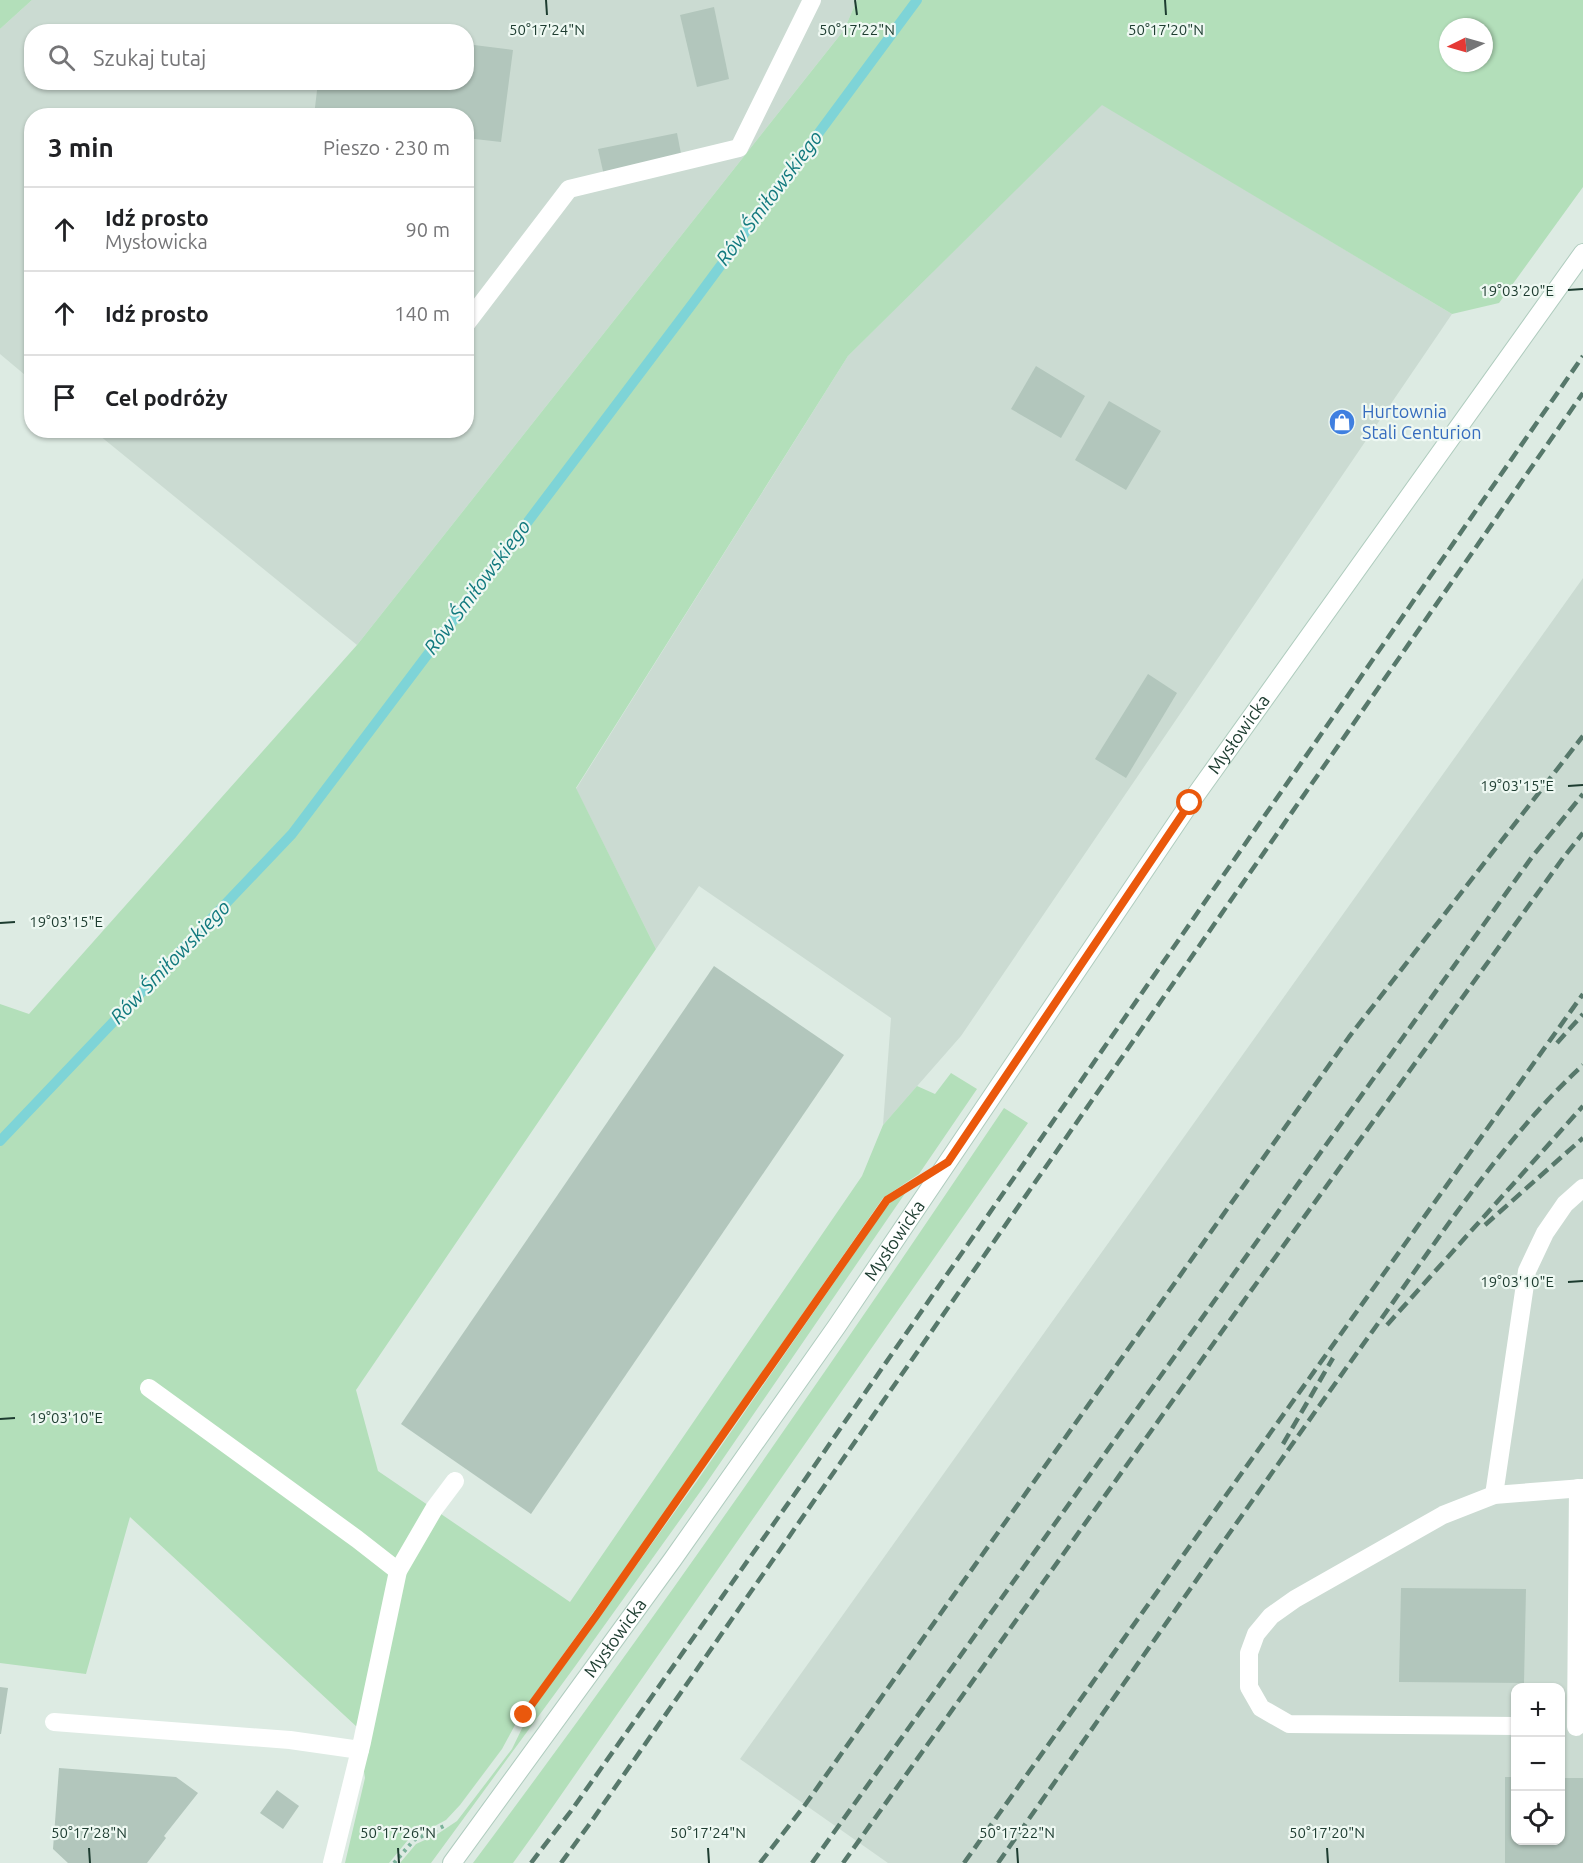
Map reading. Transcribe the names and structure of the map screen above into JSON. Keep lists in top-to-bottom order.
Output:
{
  "streets": {
    "street": ["Mysłowicka"]
  },
  "water": ["Rów Śmiłowskiego"],
  "places": {
    "shop": ["Hurtownia Stali Centurion"]
  },
  "north": "left",
  "page": {
    "search": "Szukaj tutaj",
    "heading": ["3 min", "Pieszo · 230 m"],
    "list": [
      ["Idź prosto", "Mysłowicka", "90 m"],
      ["Idź prosto", "140 m"],
      "Cel podróży"
    ],
    "map_buttons": ["+", "−"]
  },
  "coordinates": [
    "50°17'24\"N",
    "50°17'22\"N",
    "50°17'20\"N",
    "19°03'20\"E",
    "19°03'15\"E",
    "19°03'10\"E",
    "50°17'28\"N",
    "50°17'26\"N"
  ]
}
